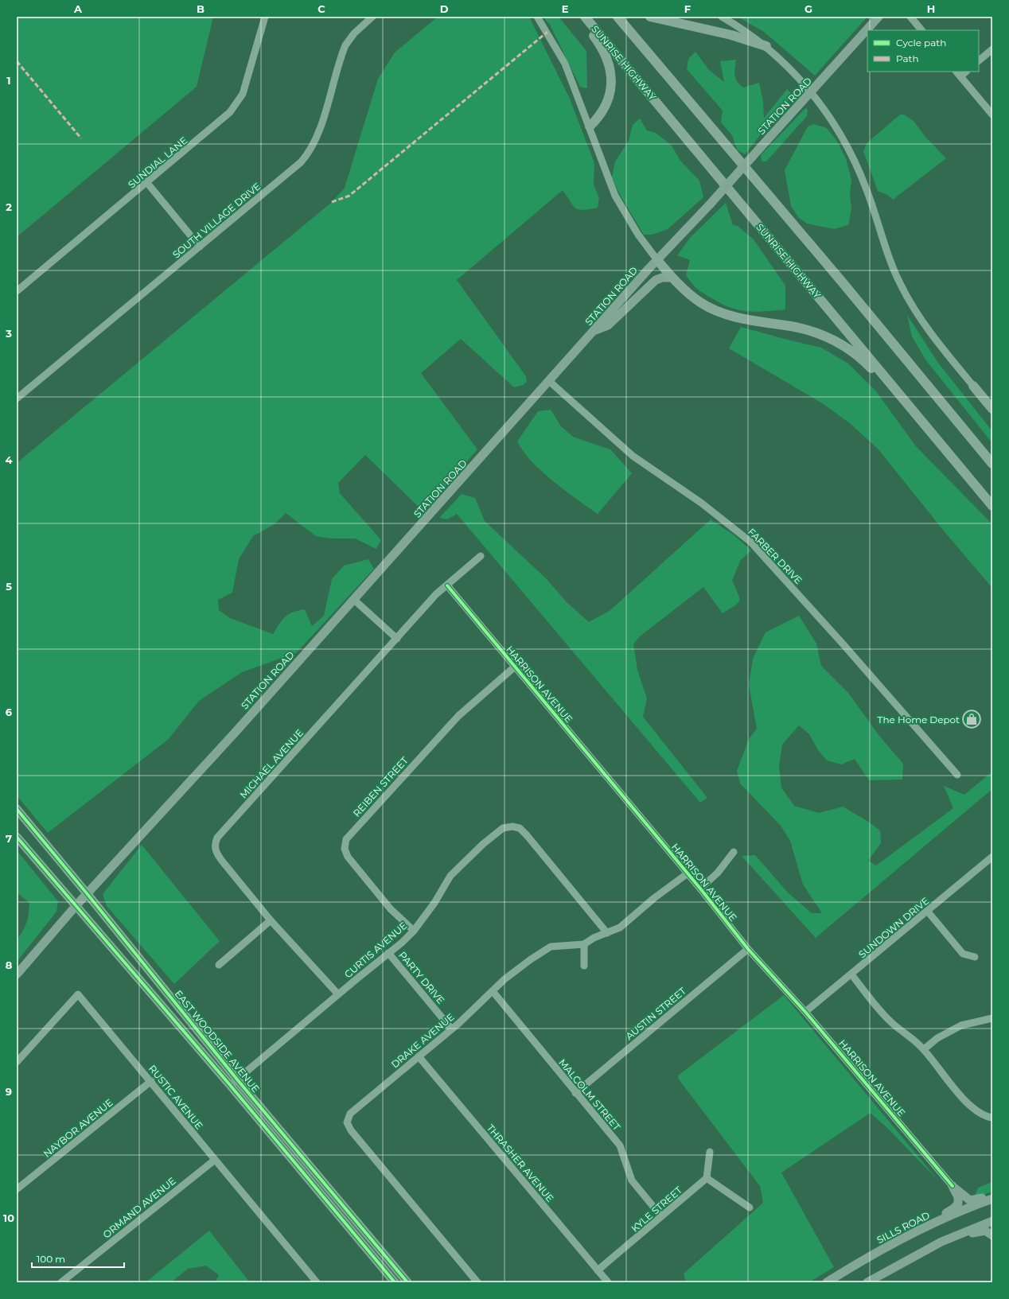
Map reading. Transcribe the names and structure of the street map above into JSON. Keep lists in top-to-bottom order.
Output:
{
  "streets": {
    "highway": ["SUNRISE HIGHWAY"],
    "main road": ["STATION ROAD", "EAST WOODSIDE AVENUE", "SILLS ROAD"],
    "street": [
      "SUNDIAL LANE",
      "SOUTH VILLAGE DRIVE",
      "FARBER DRIVE",
      "HARRISON AVENUE",
      "MICHAEL AVENUE",
      "REIBEN STREET",
      "SUNDOWN DRIVE",
      "CURTIS AVENUE",
      "PARTY DRIVE",
      "AUSTIN STREET",
      "DRAKE AVENUE",
      "MALCOLM STREET",
      "RUSTIC AVENUE",
      "NAYBOR AVENUE",
      "THRASHER AVENUE",
      "ORMAND AVENUE",
      "KYLE STREET"
    ]
  },
  "crossings": [
    ["STATION ROAD", "FARBER DRIVE"],
    ["STATION ROAD", "EAST WOODSIDE AVENUE"],
    ["HARRISON AVENUE", "MICHAEL AVENUE"],
    ["HARRISON AVENUE", "REIBEN STREET"],
    ["HARRISON AVENUE", "SUNDOWN DRIVE"],
    ["HARRISON AVENUE", "AUSTIN STREET"],
    ["HARRISON AVENUE", "DRAKE AVENUE"],
    ["MICHAEL AVENUE", "CURTIS AVENUE"],
    ["REIBEN STREET", "CURTIS AVENUE"],
    ["CURTIS AVENUE", "PARTY DRIVE"],
    ["CURTIS AVENUE", "DRAKE AVENUE"],
    ["CURTIS AVENUE", "EAST WOODSIDE AVENUE"],
    ["PARTY DRIVE", "DRAKE AVENUE"],
    ["AUSTIN STREET", "MALCOLM STREET"],
    ["DRAKE AVENUE", "MALCOLM STREET"],
    ["DRAKE AVENUE", "THRASHER AVENUE"],
    ["MALCOLM STREET", "KYLE STREET"],
    ["RUSTIC AVENUE", "NAYBOR AVENUE"],
    ["RUSTIC AVENUE", "ORMAND AVENUE"],
    ["THRASHER AVENUE", "KYLE STREET"]
  ],
  "places": {
    "shop": ["The Home Depot"]
  },
  "legend": ["Cycle path", "Path"],
  "scale_bar": "100 m",
  "grid": {
    "columns": [
      "A",
      "B",
      "C",
      "D",
      "E",
      "F",
      "G",
      "H"
    ],
    "rows": [
      "1",
      "2",
      "3",
      "4",
      "5",
      "6",
      "7",
      "8",
      "9",
      "10"
    ]
  }
}
